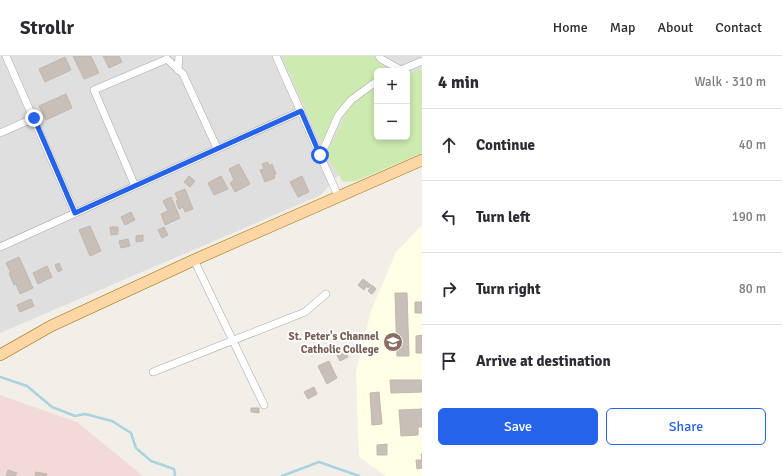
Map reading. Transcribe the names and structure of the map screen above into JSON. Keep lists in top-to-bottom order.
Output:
{
  "places": {
    "school or university": ["St. Peter's Channel Catholic College"]
  },
  "page": {
    "header": "Strollr",
    "nav": [
      "Home",
      "Map",
      "About",
      "Contact"
    ],
    "heading": ["4 min", "Walk · 310 m"],
    "map_buttons": ["+", "−"],
    "list": [
      ["Continue", "40 m"],
      ["Turn left", "190 m"],
      ["Turn right", "80 m"],
      "Arrive at destination"
    ],
    "buttons": ["Save", "Share"]
  }
}
